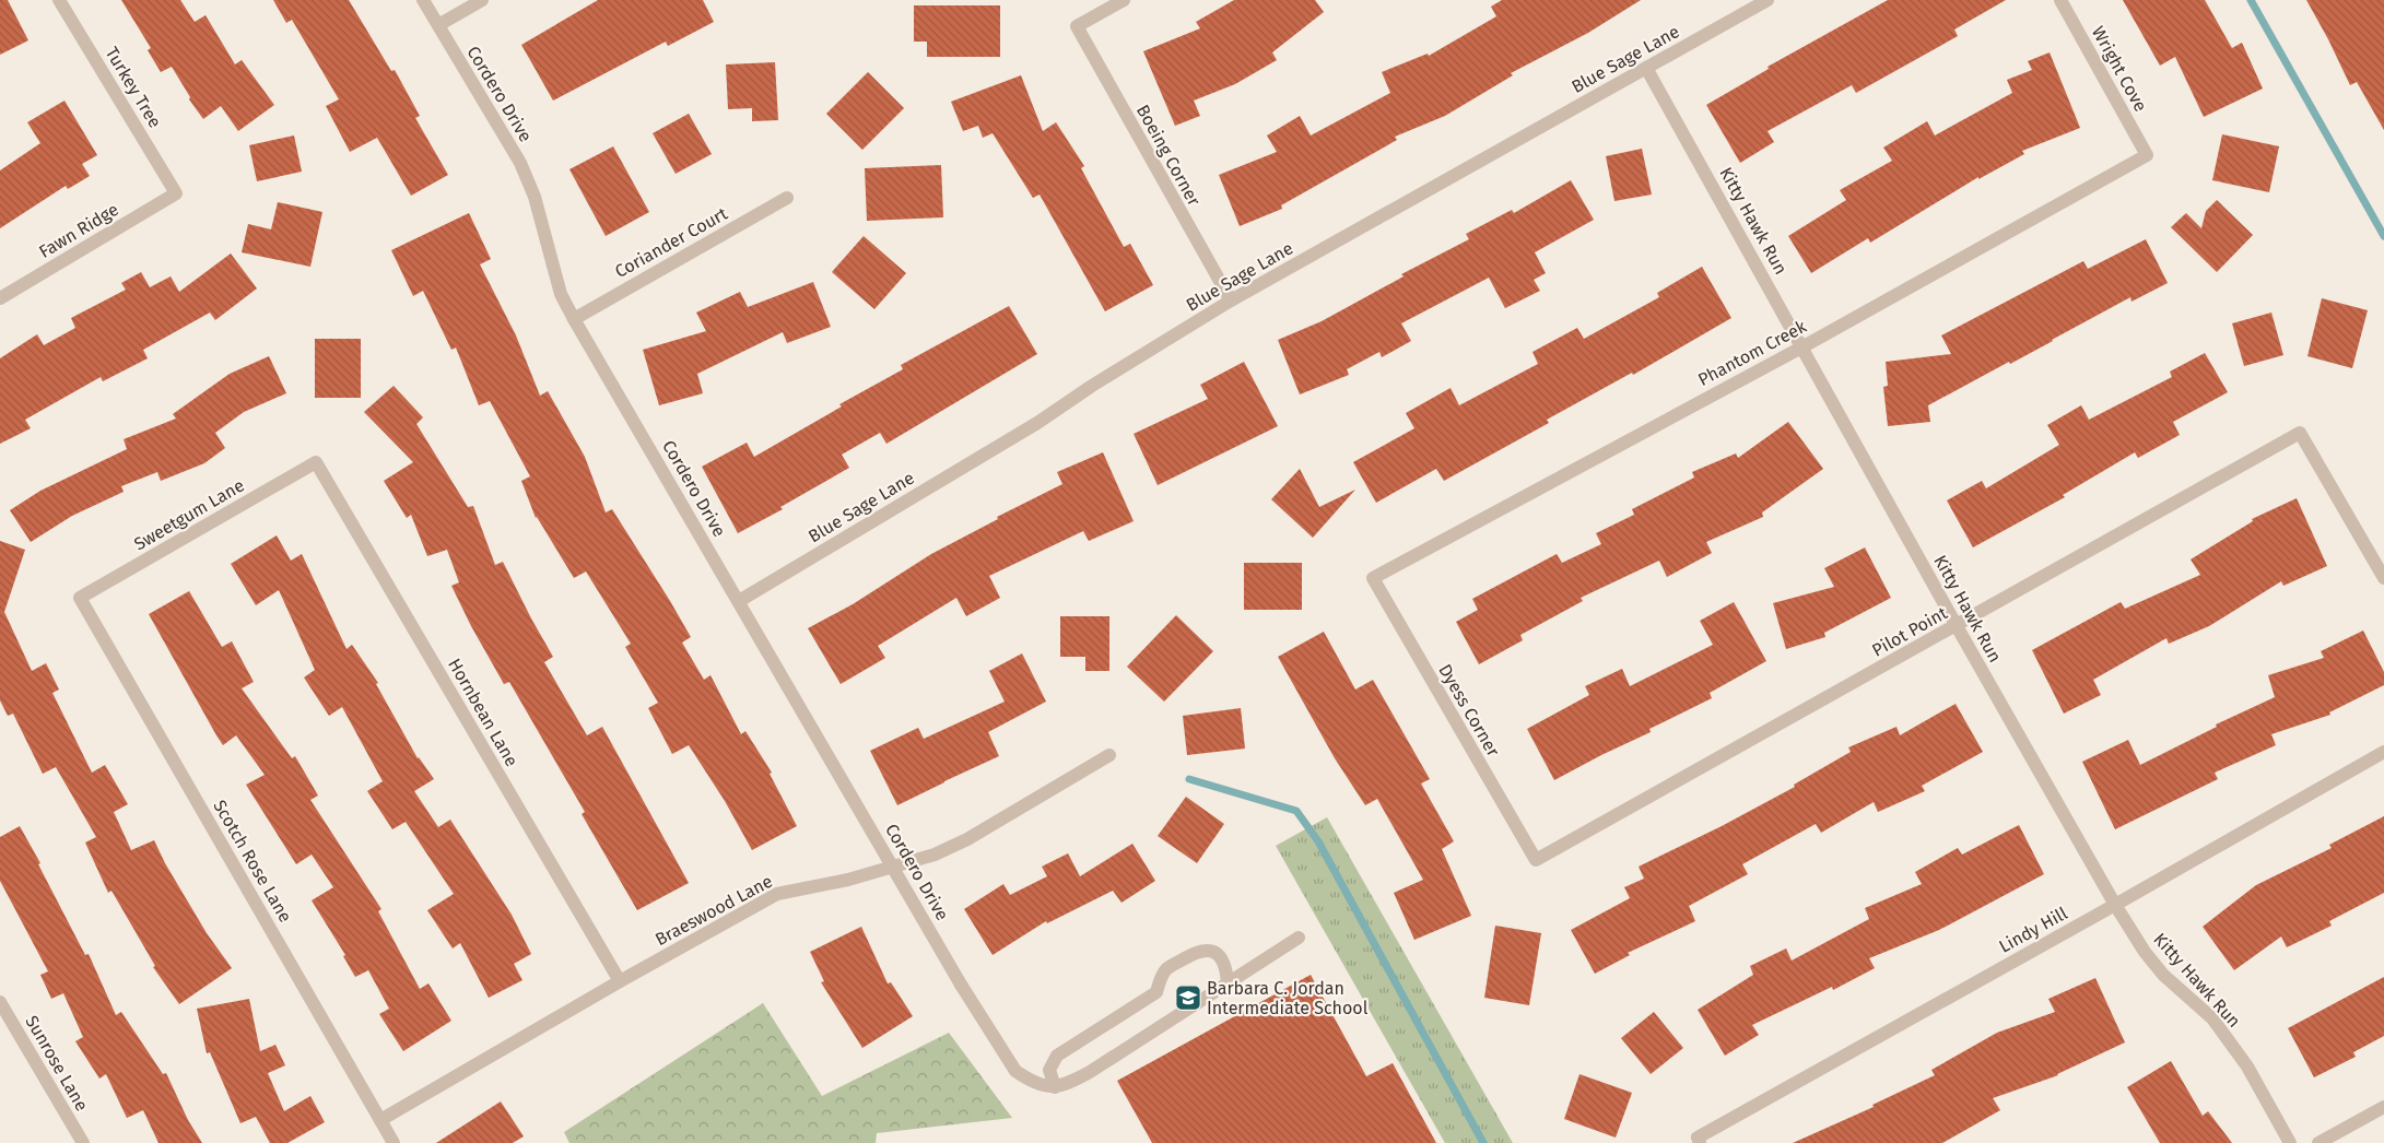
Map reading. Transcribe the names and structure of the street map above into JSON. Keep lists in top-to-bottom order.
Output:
{
  "streets": {
    "street": [
      "Blue Sage Lane",
      "Wright Cove",
      "Turkey Tree",
      "Cordero Drive",
      "Boeing Corner",
      "Kitty Hawk Run",
      "Fawn Ridge",
      "Coriander Court",
      "Phantom Creek",
      "Sweetgum Lane",
      "Pilot Point",
      "Dyess Corner",
      "Hornbean Lane",
      "Scotch Rose Lane",
      "Braeswood Lane",
      "Lindy Hill",
      "Sunrose Lane"
    ]
  },
  "crossings": [
    ["Blue Sage Lane", "Cordero Drive"],
    ["Blue Sage Lane", "Boeing Corner"],
    ["Blue Sage Lane", "Kitty Hawk Run"],
    ["Wright Cove", "Phantom Creek"],
    ["Turkey Tree", "Fawn Ridge"],
    ["Cordero Drive", "Coriander Court"],
    ["Cordero Drive", "Braeswood Lane"],
    ["Kitty Hawk Run", "Phantom Creek"],
    ["Kitty Hawk Run", "Pilot Point"],
    ["Kitty Hawk Run", "Lindy Hill"],
    ["Phantom Creek", "Dyess Corner"],
    ["Sweetgum Lane", "Hornbean Lane"],
    ["Sweetgum Lane", "Scotch Rose Lane"],
    ["Pilot Point", "Dyess Corner"],
    ["Hornbean Lane", "Braeswood Lane"],
    ["Scotch Rose Lane", "Braeswood Lane"]
  ],
  "places": {
    "school or university": ["Barbara C. Jordan Intermediate School"]
  }
}
